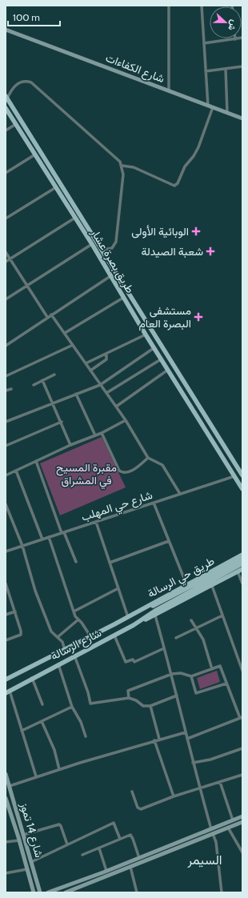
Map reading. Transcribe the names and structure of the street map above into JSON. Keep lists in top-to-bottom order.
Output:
{
  "streets": {
    "main road": ["طريق بصرة عشار", "طريق حي الرسالة", "شارع الرسالة"],
    "street": ["شارع الكفاءات", "شارع حي المهلب", "شارع 14 تموز"]
  },
  "crossings": [
    ["طريق بصرة عشار", "شارع حي المهلب"],
    ["طريق حي الرسالة", "شارع الرسالة"]
  ],
  "districts": ["السيمر"],
  "parks": ["مقبرة المسيح في المشراق"],
  "places": {
    "health": ["الوبائية الأولى", "شعبة الصيدلة", "مستشفى البصرة العام"]
  },
  "scale_bar": "100 m",
  "north": "right"
}
